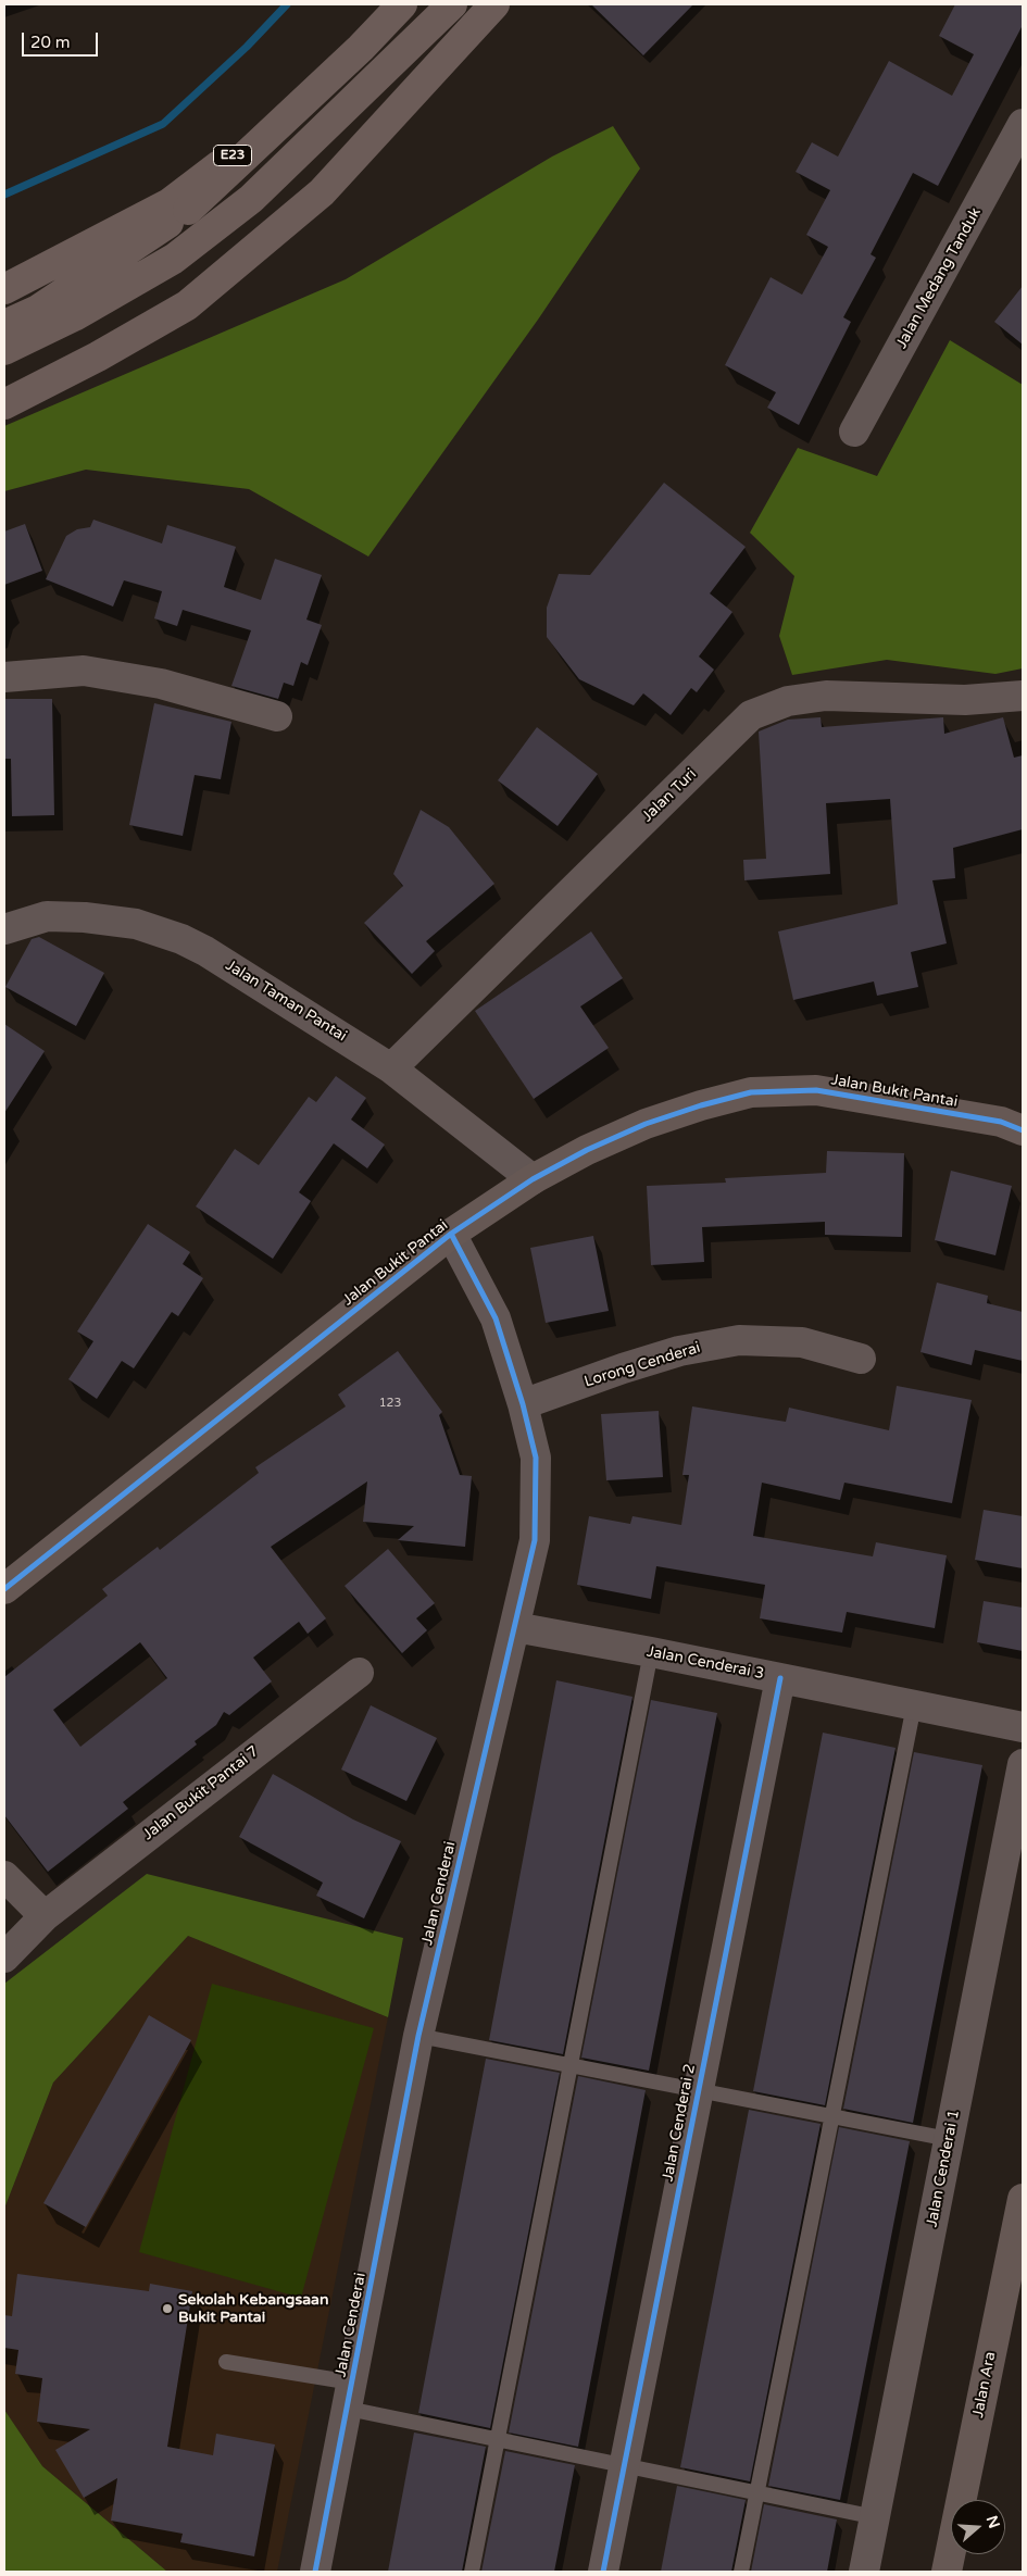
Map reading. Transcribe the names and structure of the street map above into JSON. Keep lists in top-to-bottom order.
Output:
{
  "streets": {
    "highway": ["E23"],
    "street": [
      "Jalan Medang Tanduk",
      "Jalan Turi",
      "Jalan Taman Pantai",
      "Jalan Bukit Pantai",
      "Lorong Cenderai",
      "Jalan Cenderai 3",
      "Jalan Bukit Pantai 7",
      "Jalan Cenderai",
      "Jalan Cenderai 2",
      "Jalan Cenderai 1",
      "Jalan Ara"
    ]
  },
  "crossings": [
    ["Jalan Turi", "Jalan Taman Pantai"],
    ["Jalan Taman Pantai", "Jalan Bukit Pantai"],
    ["Jalan Bukit Pantai", "Jalan Cenderai"],
    ["Lorong Cenderai", "Jalan Cenderai"],
    ["Jalan Cenderai 3", "Jalan Cenderai"],
    ["Jalan Cenderai 3", "Jalan Cenderai 2"]
  ],
  "places": ["Sekolah Kebangsaan Bukit Pantai"],
  "house_numbers": ["123"],
  "scale_bar": "20 m",
  "north": "right"
}
